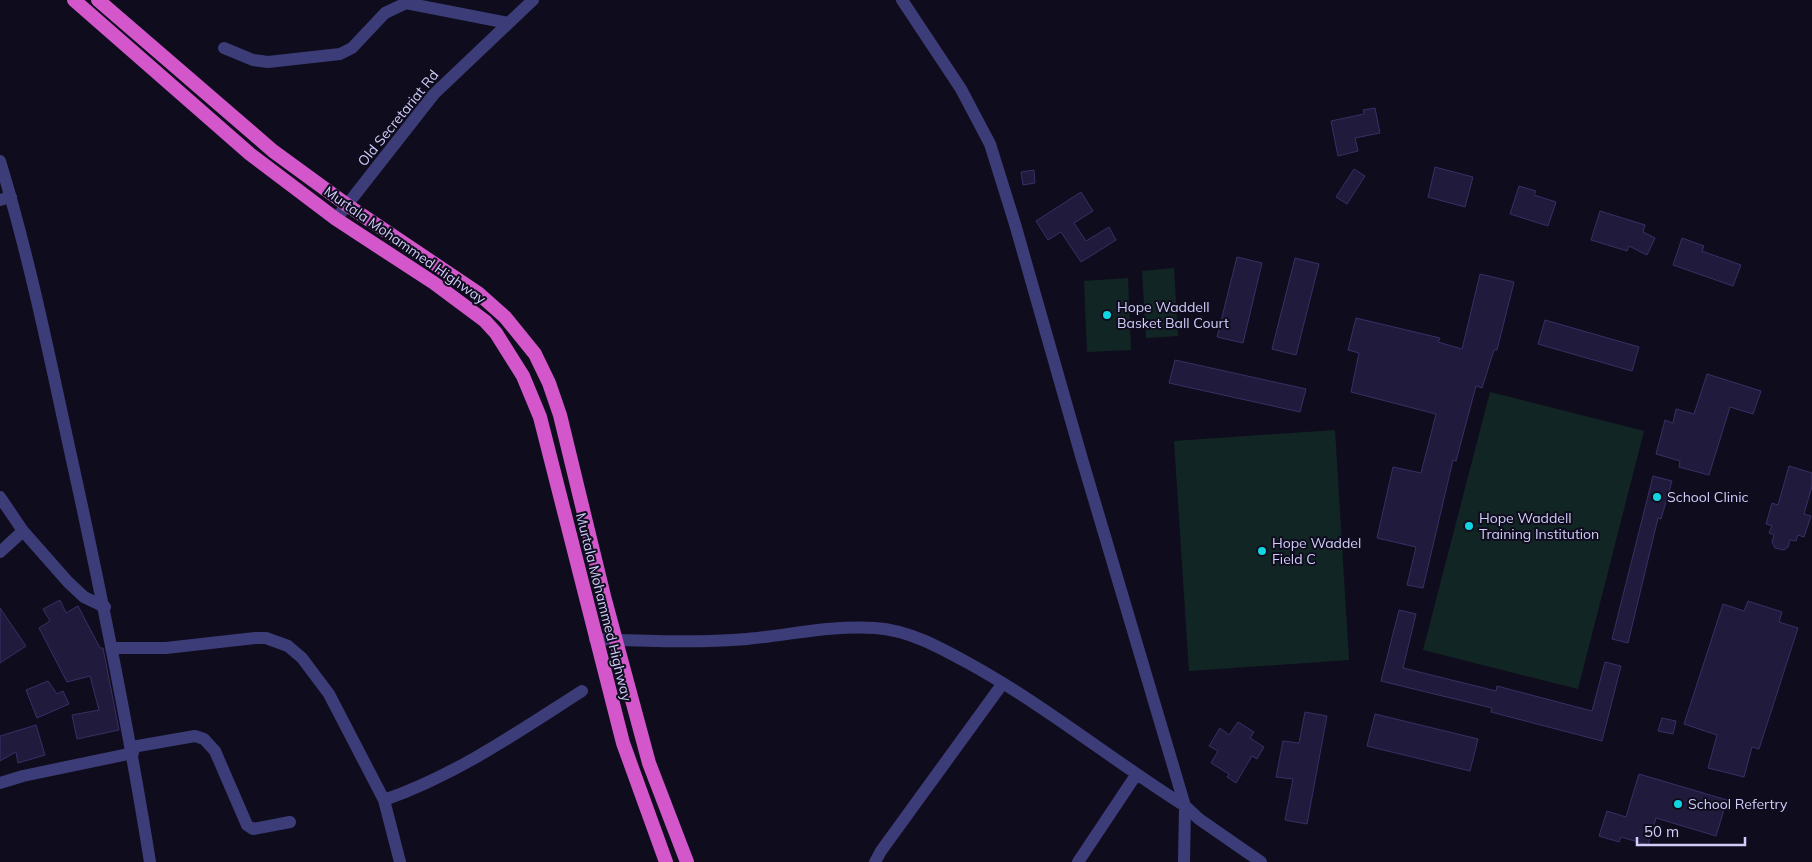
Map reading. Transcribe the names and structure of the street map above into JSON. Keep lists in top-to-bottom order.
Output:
{
  "streets": {
    "highway": ["Murtala Mohammed Highway"],
    "street": ["Old Secretariat Rd"]
  },
  "crossings": [
    ["Old Secretariat Rd", "Murtala Mohammed Highway"]
  ],
  "places": [
    "Hope Waddell Basket Ball Court",
    "School Clinic",
    "Hope Waddell Training Institution",
    "Hope Waddel Field C",
    "School Refertry"
  ],
  "scale_bar": "50 m"
}
